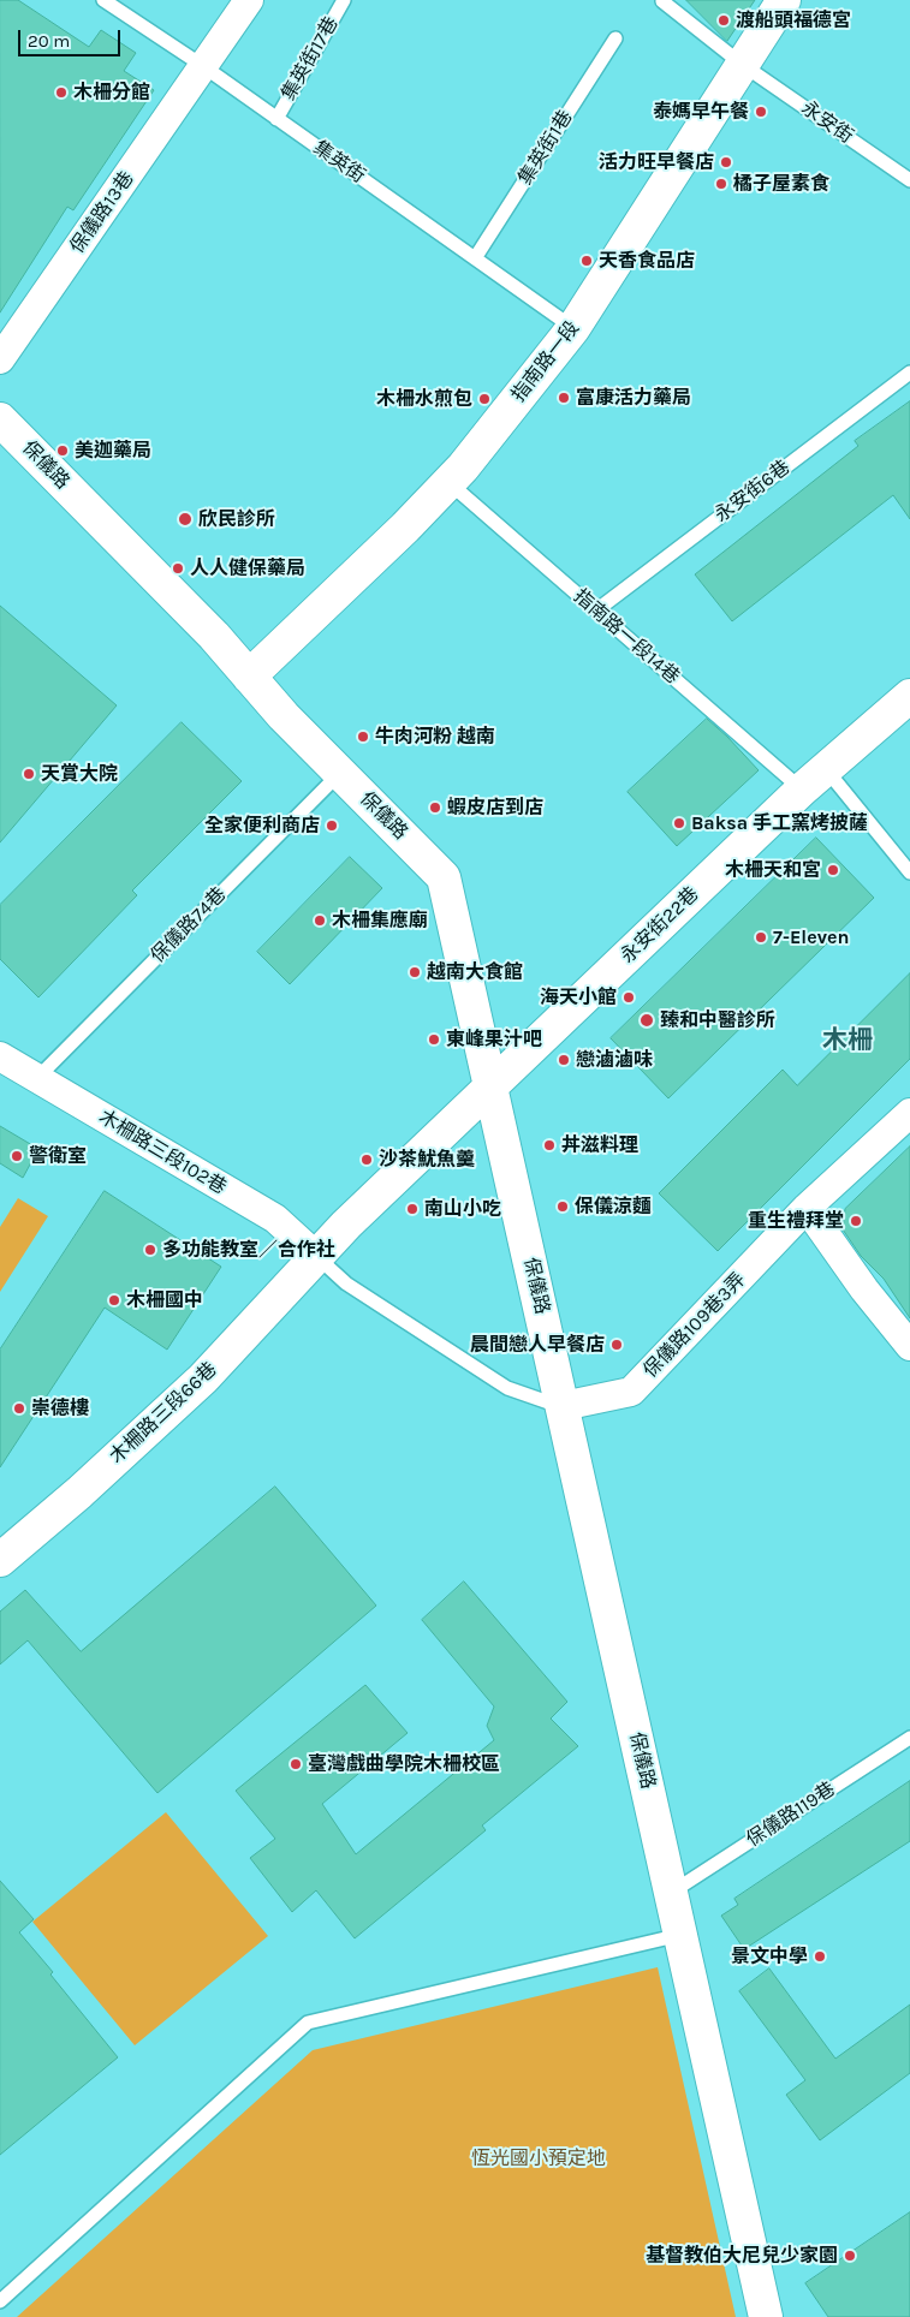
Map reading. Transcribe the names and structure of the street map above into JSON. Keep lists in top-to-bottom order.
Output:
{
  "streets": {
    "street": [
      "保儀路13巷",
      "指南路一段",
      "保儀路",
      "永安街22巷",
      "木柵路三段102巷",
      "保儀路109巷3弄",
      "木柵路三段66巷"
    ],
    "lane": [
      "集英街17巷",
      "永安街",
      "集英街1巷",
      "集英街",
      "永安街6巷",
      "指南路一段14巷",
      "保儀路74巷",
      "保儀路119巷"
    ]
  },
  "crossings": [
    ["集英街17巷", "集英街"],
    ["永安街", "指南路一段"],
    ["集英街1巷", "集英街"],
    ["集英街", "保儀路13巷"],
    ["集英街", "指南路一段"],
    ["指南路一段", "保儀路"],
    ["指南路一段", "指南路一段14巷"],
    ["保儀路", "保儀路74巷"],
    ["保儀路", "永安街22巷"],
    ["保儀路", "木柵路三段102巷"],
    ["保儀路", "保儀路109巷3弄"],
    ["保儀路", "保儀路119巷"],
    ["永安街6巷", "指南路一段14巷"],
    ["指南路一段14巷", "永安街22巷"],
    ["保儀路74巷", "木柵路三段102巷"],
    ["木柵路三段102巷", "保儀路109巷3弄"],
    ["木柵路三段102巷", "木柵路三段66巷"]
  ],
  "districts": ["木柵"],
  "parks": ["恆光國小預定地"],
  "places": [
    "渡船頭福德宮",
    "木柵分館",
    "泰媽早午餐",
    "活力旺早餐店",
    "橘子屋素食",
    "天香食品店",
    "富康活力藥局",
    "木柵水煎包",
    "美迦藥局",
    "欣民診所",
    "人人健保藥局",
    "牛肉河粉 越南",
    "天賞大院",
    "蝦皮店到店",
    "Baksa 手工窯烤披薩",
    "全家便利商店",
    "木柵天和宮",
    "木柵集應廟",
    "7-Eleven",
    "越南大食館",
    "海天小館",
    "臻和中醫診所",
    "東峰果汁吧",
    "戀滷滷味",
    "丼滋料理",
    "警衛室",
    "沙茶魷魚羹",
    "保儀涼麵",
    "南山小吃",
    "重生禮拜堂",
    "多功能教室／合作社",
    "木柵國中",
    "晨間戀人早餐店",
    "崇德樓",
    "臺灣戲曲學院木柵校區",
    "景文中學",
    "基督教伯大尼兒少家園"
  ],
  "scale_bar": "20 m"
}
